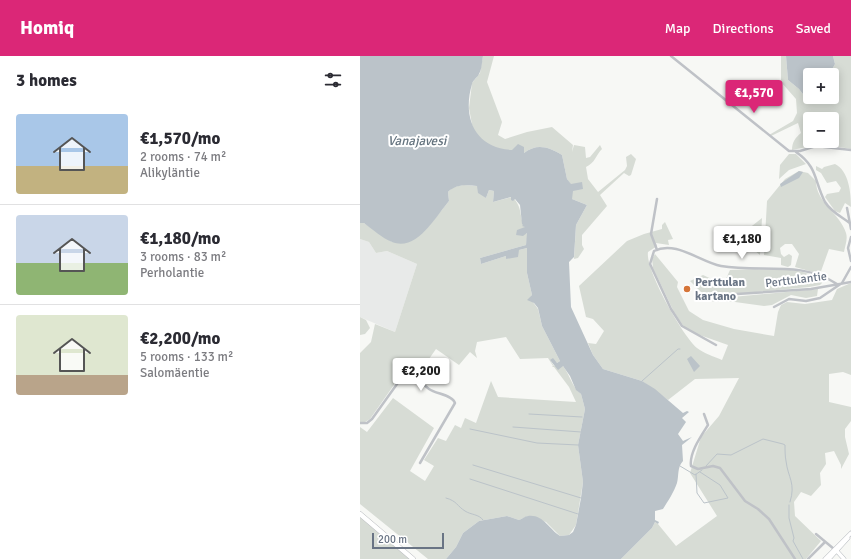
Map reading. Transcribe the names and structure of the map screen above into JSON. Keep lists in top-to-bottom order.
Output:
{
  "streets": {
    "street": ["Perttulantie"]
  },
  "water": ["Vanajavesi"],
  "places": ["Perttulan kartano"],
  "scale_bar": "200 m",
  "page": {
    "header": "Homiq",
    "nav": ["Map", "Directions", "Saved"],
    "heading": "3 homes",
    "map_buttons": ["+", "−"],
    "price": ["€1,570", "€1,180", "€2,200"],
    "list": [
      {
        "name": "€1,570/mo",
        "note": "2 rooms · 74 m² · Alikyläntie"
      },
      {
        "name": "€1,180/mo",
        "note": "3 rooms · 83 m² · Perholantie"
      },
      {
        "name": "€2,200/mo",
        "note": "5 rooms · 133 m² · Salomäentie"
      }
    ],
    "scale": "200 m"
  }
}
